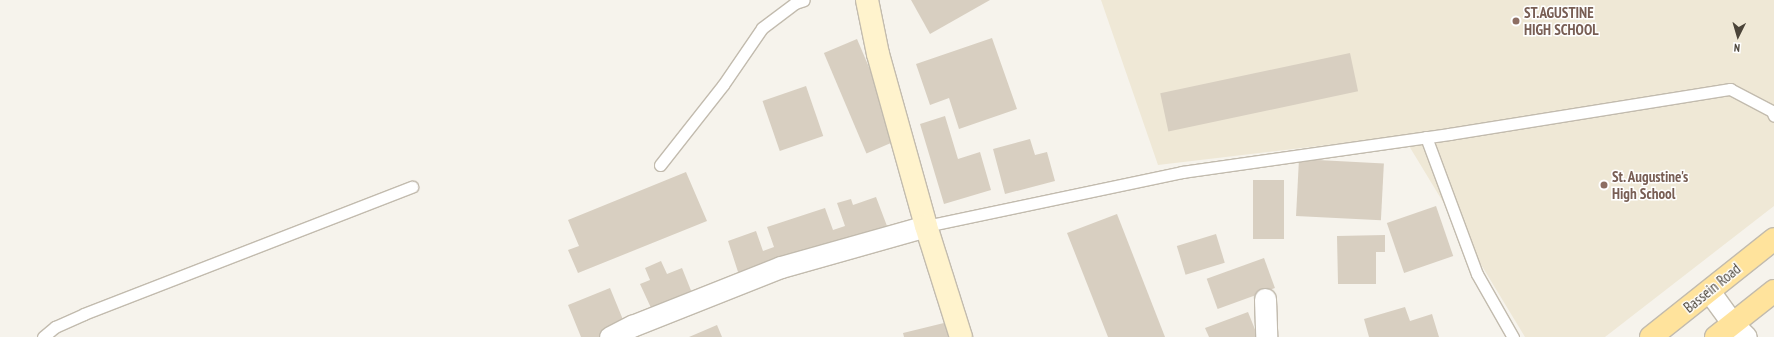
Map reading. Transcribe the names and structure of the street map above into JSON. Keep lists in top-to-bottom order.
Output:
{
  "streets": {
    "main road": ["Bassein Road"]
  },
  "places": ["ST.AGUSTINE HIGH SCHOOL", "St. Augustine's High School"],
  "north": "bottom"
}
